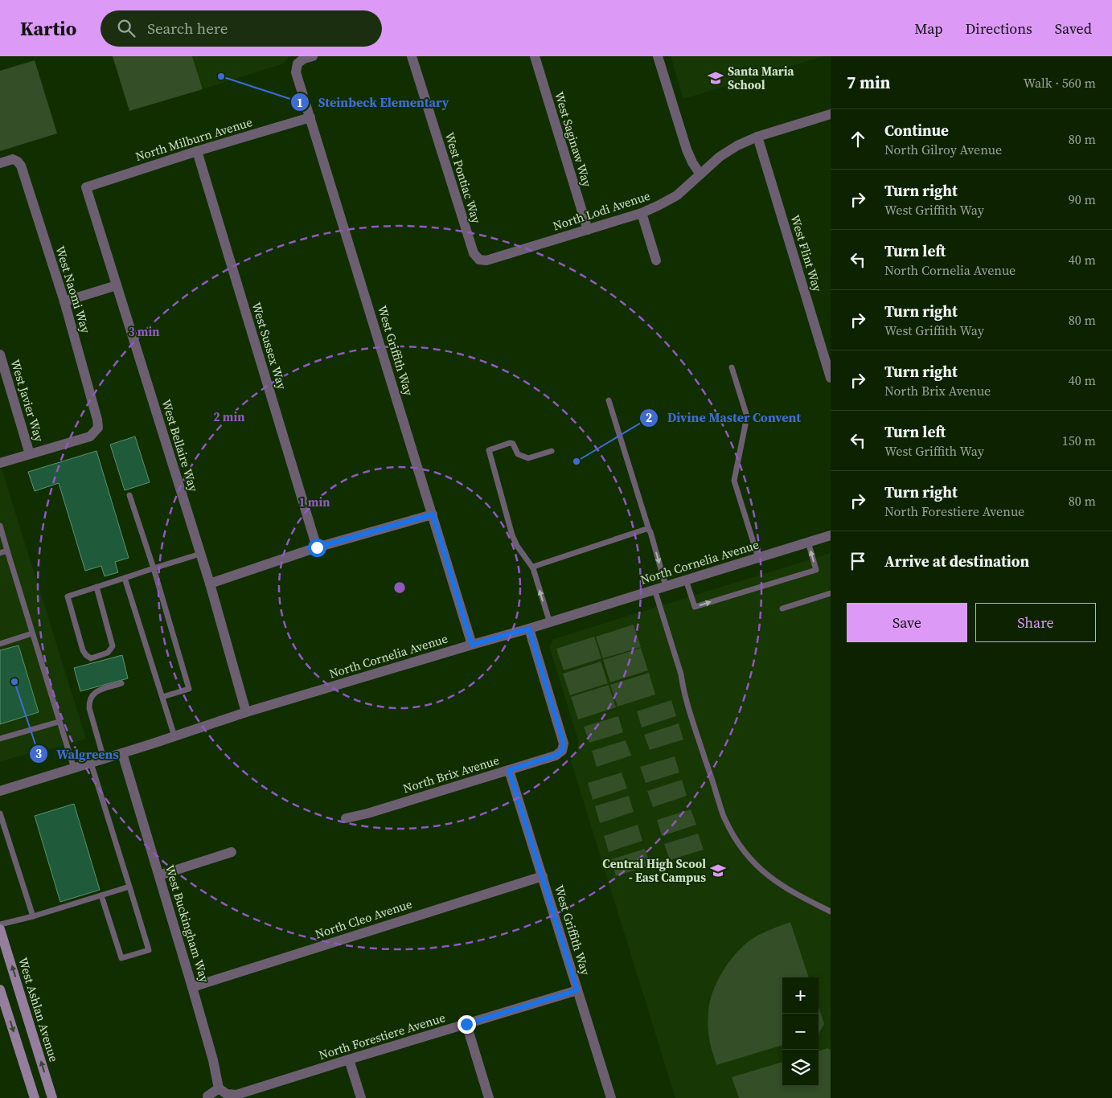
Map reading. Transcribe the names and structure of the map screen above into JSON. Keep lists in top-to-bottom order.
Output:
{
  "streets": {
    "main road": ["West Ashlan Avenue"],
    "street": [
      "North Milburn Avenue",
      "West Saginaw Way",
      "West Pontiac Way",
      "North Lodi Avenue",
      "West Flint Way",
      "West Naomi Way",
      "West Sussex Way",
      "West Griffith Way",
      "West Javier Way",
      "West Bellaire Way",
      "North Cornelia Avenue",
      "North Brix Avenue",
      "North Cleo Avenue",
      "West Buckingham Way",
      "North Forestiere Avenue"
    ]
  },
  "crossings": [
    ["North Milburn Avenue", "West Sussex Way"],
    ["North Milburn Avenue", "West Griffith Way"],
    ["North Milburn Avenue", "West Bellaire Way"],
    ["West Saginaw Way", "North Lodi Avenue"],
    ["West Pontiac Way", "North Lodi Avenue"],
    ["North Lodi Avenue", "West Flint Way"],
    ["West Naomi Way", "West Javier Way"],
    ["West Griffith Way", "North Cornelia Avenue"],
    ["West Griffith Way", "North Brix Avenue"],
    ["West Griffith Way", "North Cleo Avenue"],
    ["West Griffith Way", "North Forestiere Avenue"],
    ["West Bellaire Way", "North Cornelia Avenue"],
    ["North Cornelia Avenue", "North Brix Avenue"],
    ["North Cornelia Avenue", "West Buckingham Way"],
    ["North Cleo Avenue", "West Buckingham Way"],
    ["West Buckingham Way", "North Forestiere Avenue"]
  ],
  "places": {
    "other": ["Steinbeck Elementary", "Divine Master Convent", "Walgreens"],
    "school or university": ["Santa Maria School", "Central High Scool - East Campus"]
  },
  "page": {
    "header": "Kartio",
    "search": "Search here",
    "nav": ["Map", "Directions", "Saved"],
    "heading": ["7 min", "Walk · 560 m"],
    "list": [
      ["Continue", "North Gilroy Avenue", "80 m"],
      ["Turn right", "West Griffith Way", "90 m"],
      ["Turn left", "North Cornelia Avenue", "40 m"],
      ["Turn right", "West Griffith Way", "80 m"],
      ["Turn right", "North Brix Avenue", "40 m"],
      ["Turn left", "West Griffith Way", "150 m"],
      ["Turn right", "North Forestiere Avenue", "80 m"],
      "Arrive at destination"
    ],
    "buttons": ["Save", "Share"],
    "map_buttons": ["+", "−"]
  },
  "rings": ["3 min", "2 min", "1 min"]
}
